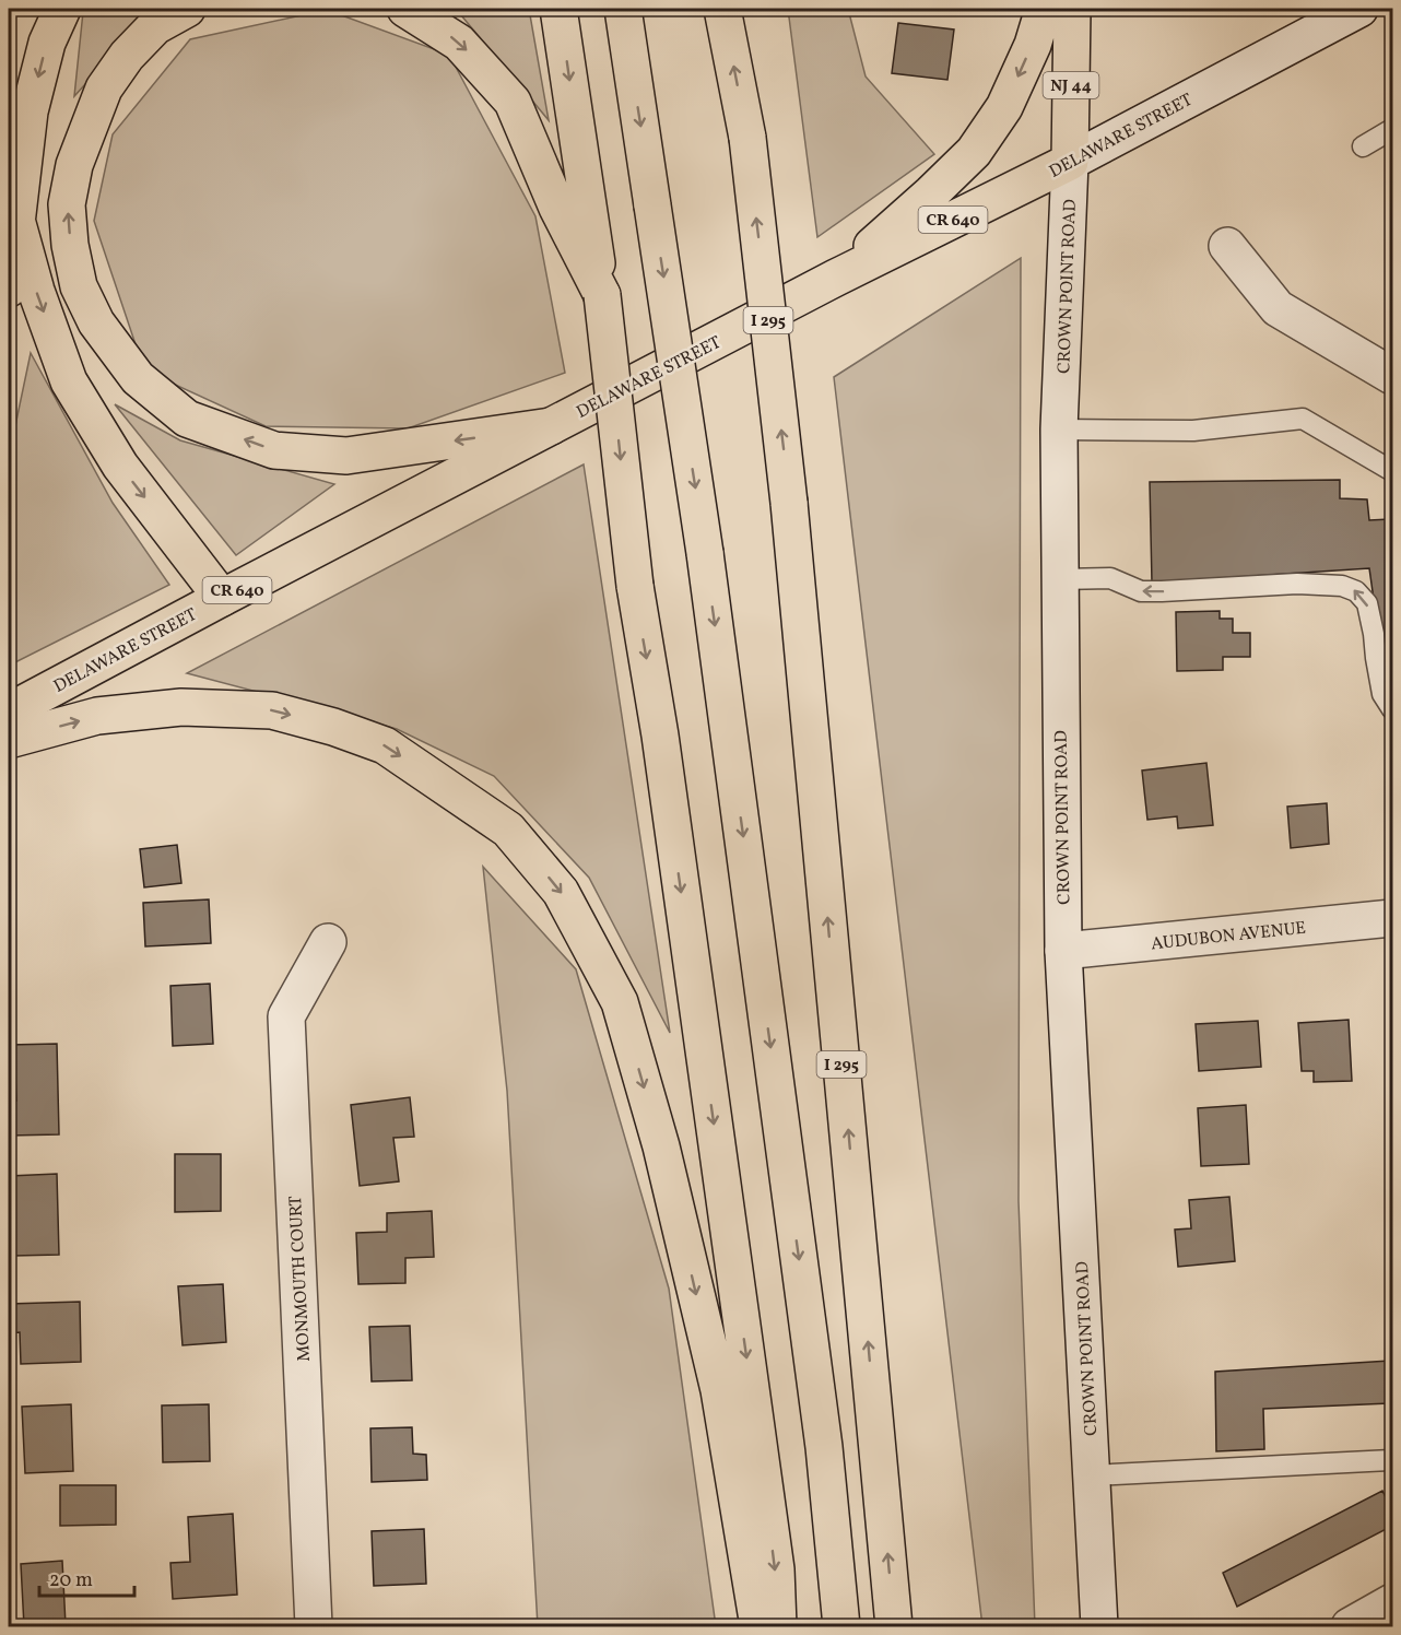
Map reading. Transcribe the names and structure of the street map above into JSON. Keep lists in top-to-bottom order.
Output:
{
  "streets": {
    "main road": [
      "NJ 44",
      "DELAWARE STREET",
      "CR 640",
      "CROWN POINT ROAD",
      "I 295",
      "AUDUBON AVENUE",
      "MONMOUTH COURT"
    ]
  },
  "crossings": [
    ["DELAWARE STREET", "CROWN POINT ROAD"],
    ["CROWN POINT ROAD", "AUDUBON AVENUE"]
  ],
  "scale_bar": "20 m"
}
